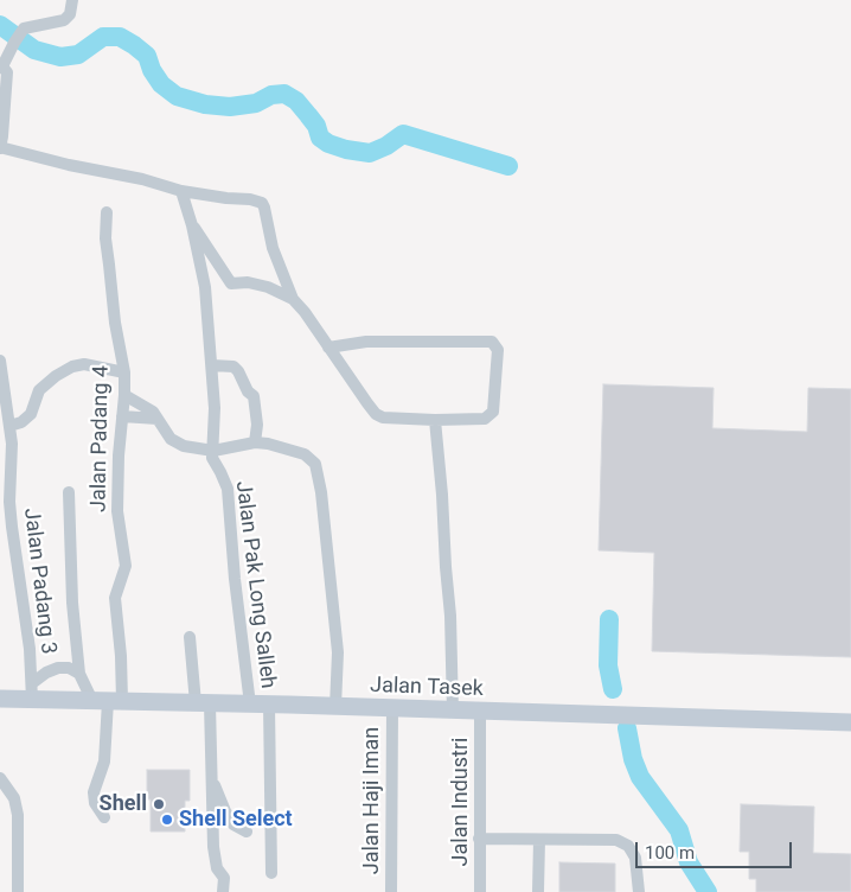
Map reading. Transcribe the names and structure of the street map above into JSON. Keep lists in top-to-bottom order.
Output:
{
  "streets": {
    "main road": ["Jalan Tasek"],
    "street": [
      "Jalan Padang 4",
      "Jalan Padang 3",
      "Jalan Pak Long Salleh",
      "Jalan Haji Iman",
      "Jalan Industri"
    ]
  },
  "crossings": [
    ["Jalan Padang 4", "Jalan Tasek"],
    ["Jalan Padang 3", "Jalan Tasek"],
    ["Jalan Pak Long Salleh", "Jalan Tasek"],
    ["Jalan Tasek", "Jalan Haji Iman"],
    ["Jalan Tasek", "Jalan Industri"]
  ],
  "places": ["Shell", "Shell Select"],
  "scale_bar": "100 m"
}
